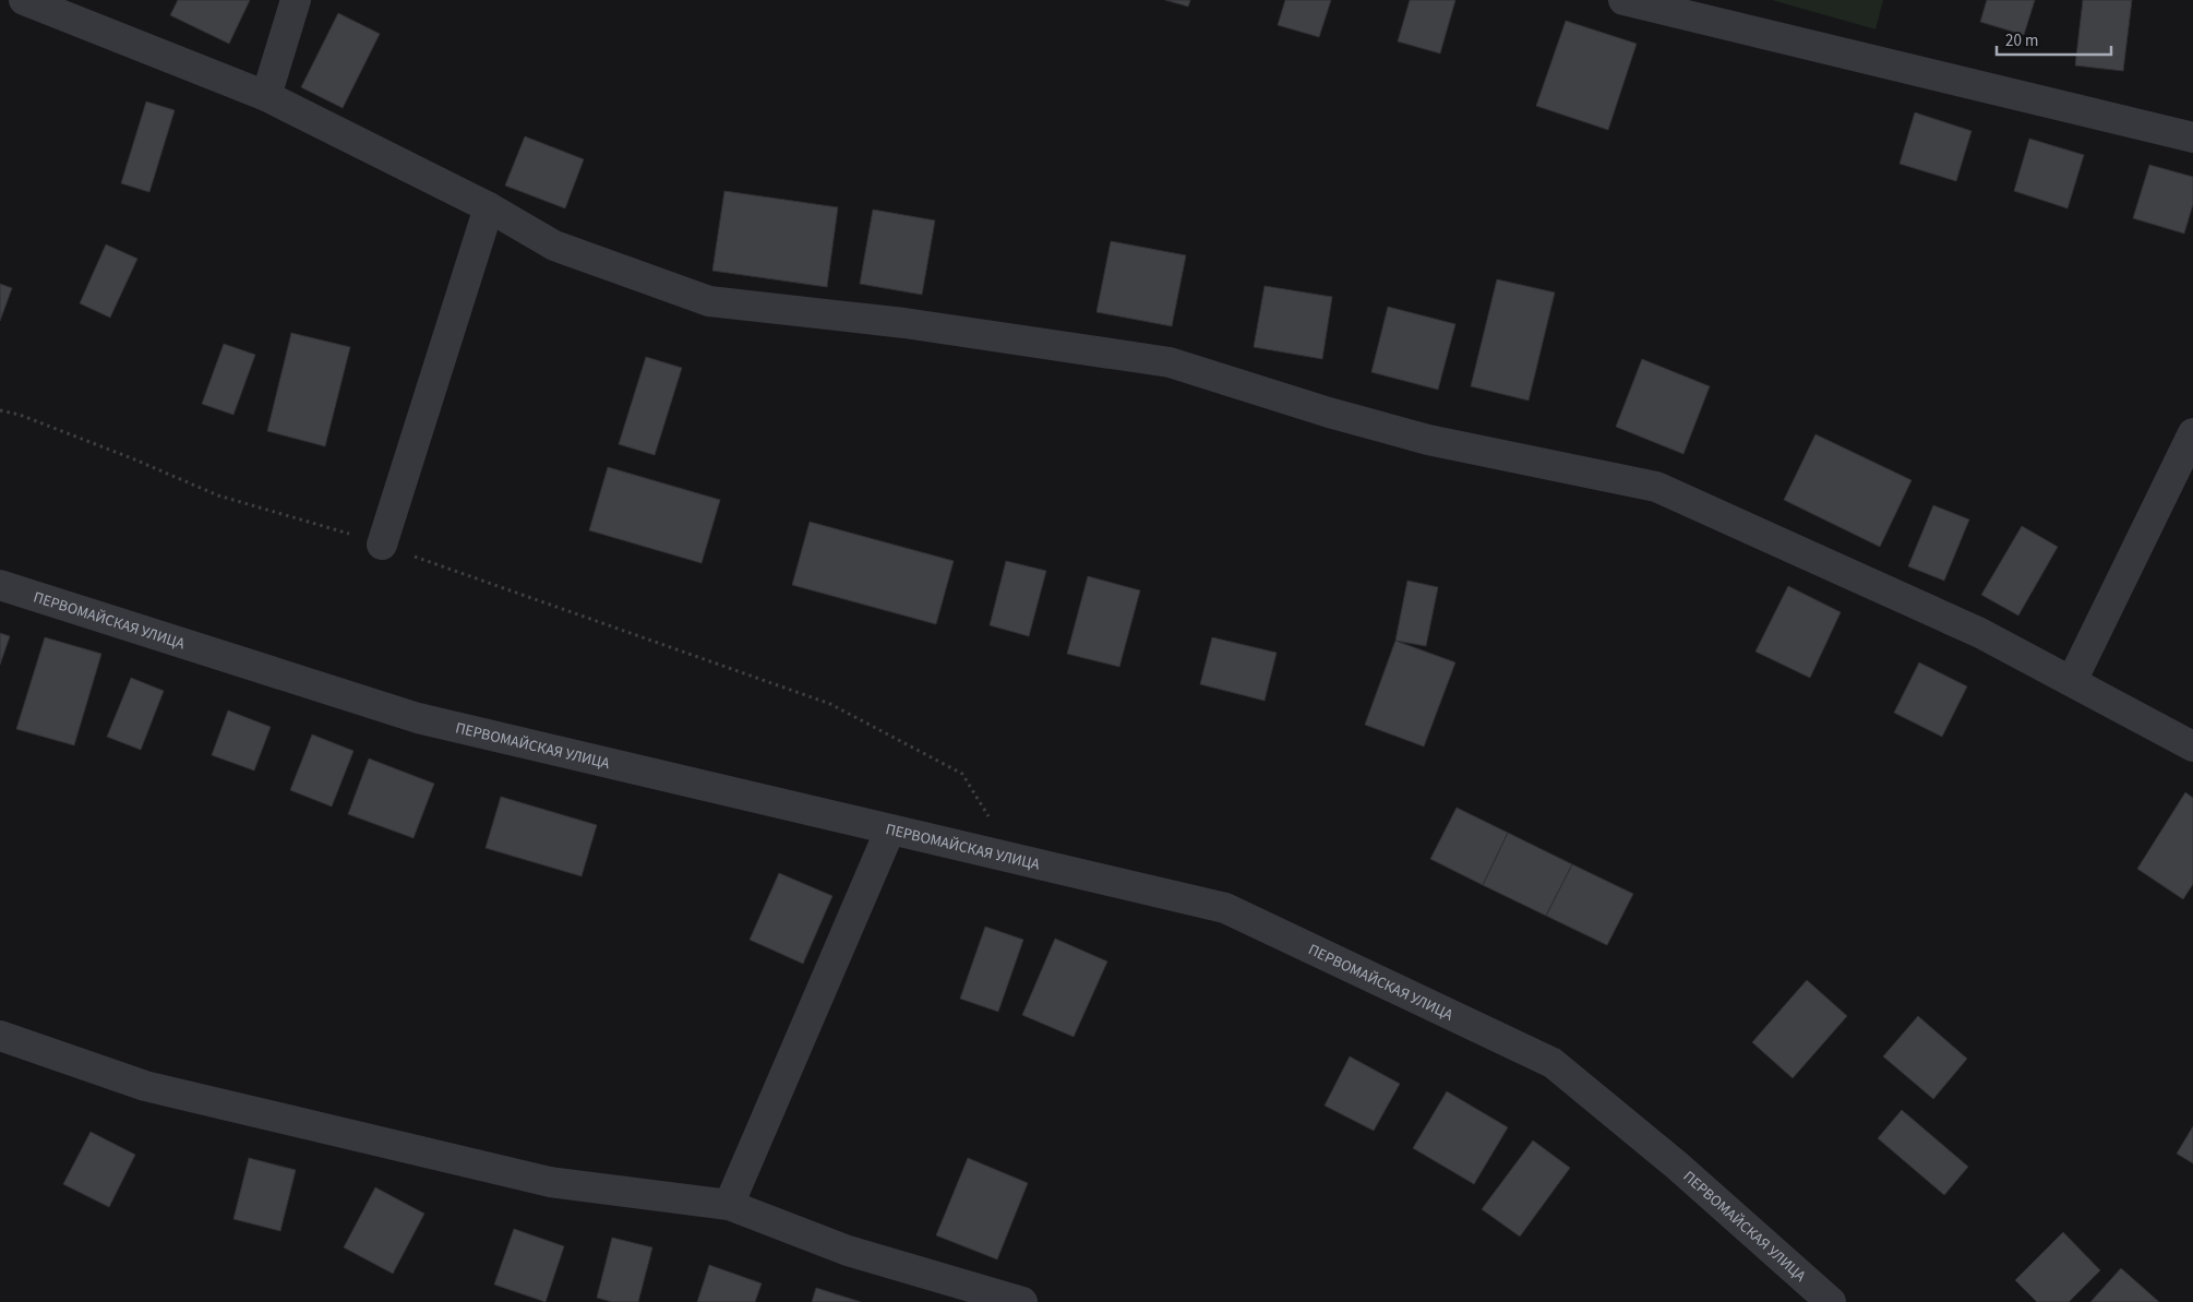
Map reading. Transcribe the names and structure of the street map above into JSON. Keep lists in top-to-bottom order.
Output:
{
  "streets": {
    "street": ["ПЕРВОМАЙСКАЯ УЛИЦА"]
  },
  "scale_bar": "20 m"
}
